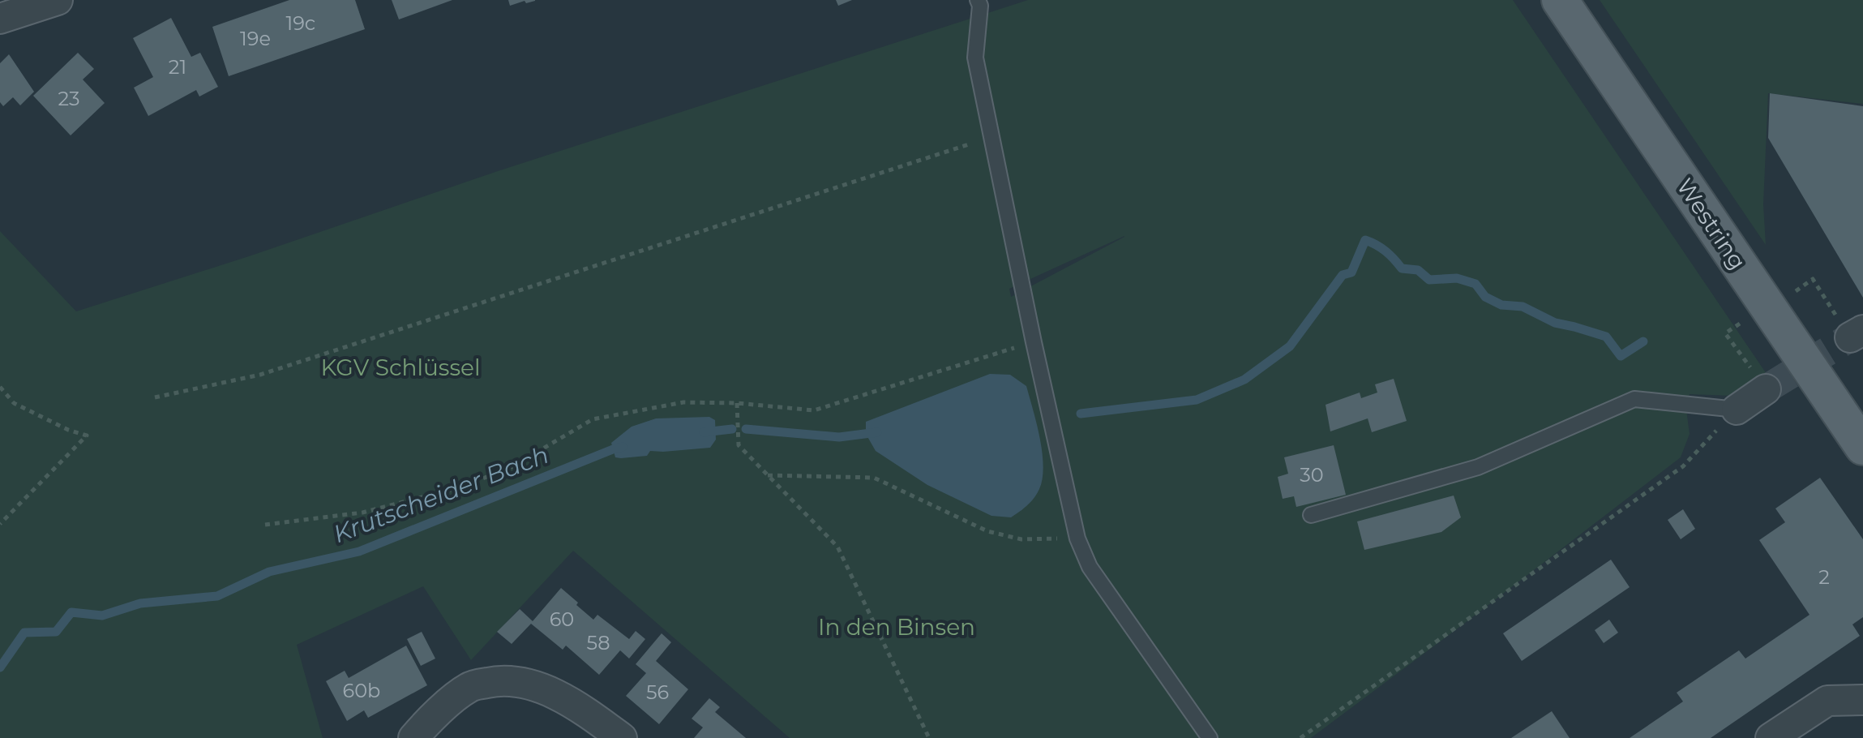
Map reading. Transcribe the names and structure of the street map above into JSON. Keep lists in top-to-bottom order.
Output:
{
  "streets": {
    "main road": ["Westring"]
  },
  "water": ["Krutscheider Bach"],
  "parks": ["KGV Schlüssel", "In den Binsen"],
  "house_numbers": [
    "19c",
    "19e",
    "21",
    "23",
    "30",
    "2",
    "60",
    "58",
    "60b",
    "56"
  ]
}
